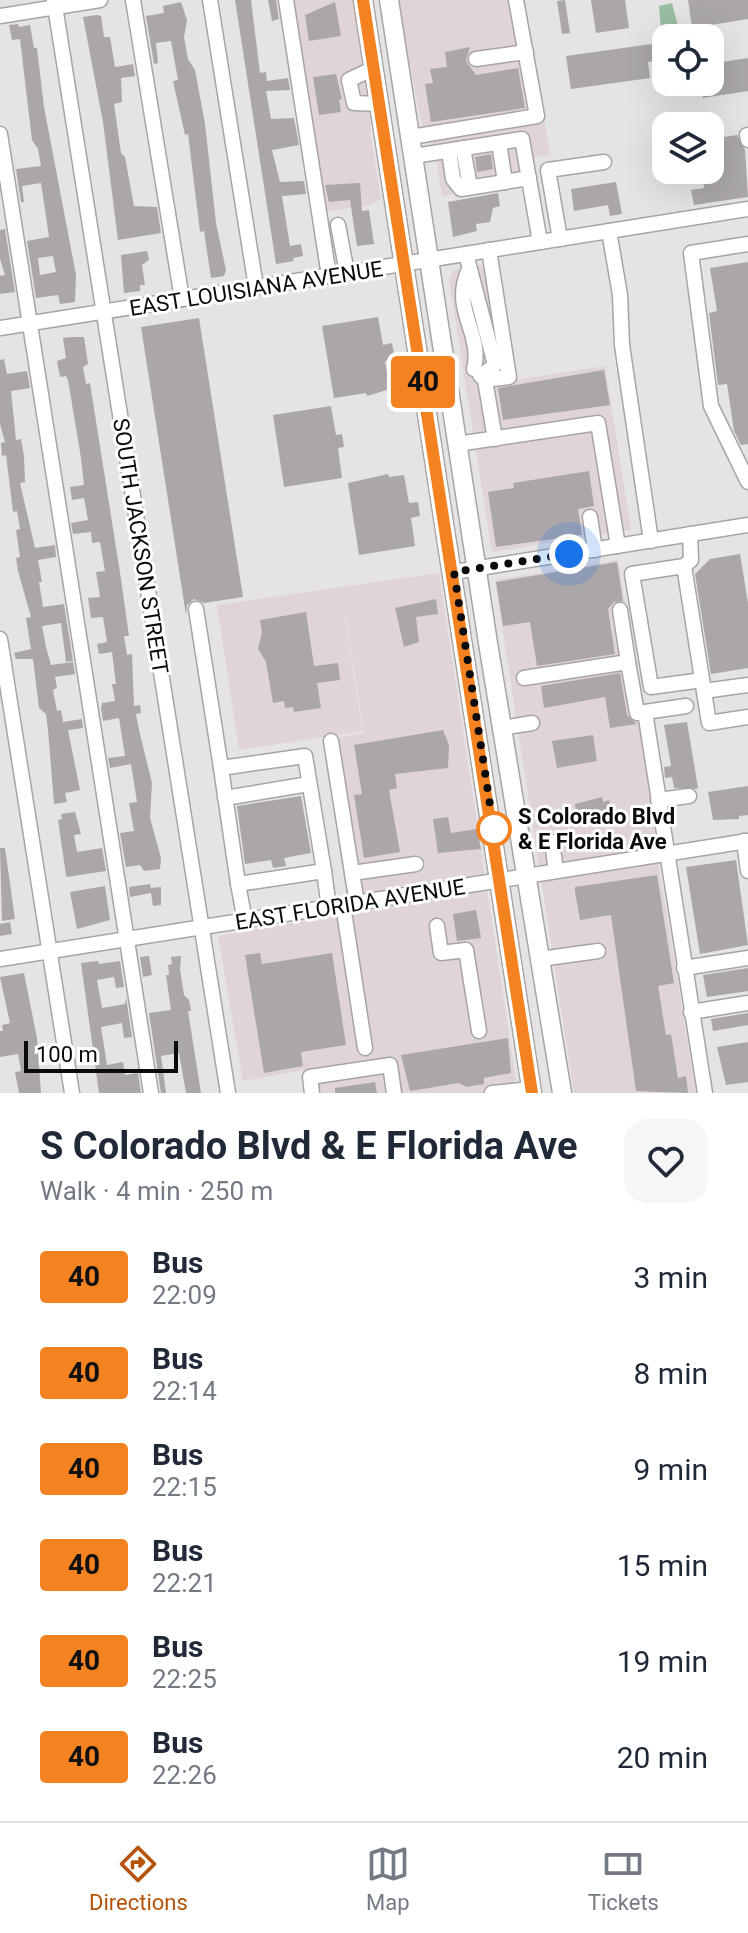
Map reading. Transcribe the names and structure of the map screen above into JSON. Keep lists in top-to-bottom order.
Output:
{
  "streets": {
    "street": ["EAST LOUISIANA AVENUE", "SOUTH JACKSON STREET", "EAST FLORIDA AVENUE"]
  },
  "crossings": [
    ["EAST LOUISIANA AVENUE", "SOUTH JACKSON STREET"],
    ["SOUTH JACKSON STREET", "EAST FLORIDA AVENUE"]
  ],
  "places": ["S Colorado Blvd & E Florida Ave"],
  "lines": ["bus line 40"],
  "scale_bar": "100 m",
  "page": {
    "on_map": "40",
    "scale": "100 m",
    "heading": ["S Colorado Blvd & E Florida Ave", "Walk · 4 min · 250 m"],
    "list": [
      {
        "mark": "40",
        "name": "Bus",
        "note": "22:09",
        "value": "3 min"
      },
      {
        "mark": "40",
        "name": "Bus",
        "note": "22:14",
        "value": "8 min"
      },
      {
        "mark": "40",
        "name": "Bus",
        "note": "22:15",
        "value": "9 min"
      },
      {
        "mark": "40",
        "name": "Bus",
        "note": "22:21",
        "value": "15 min"
      },
      {
        "mark": "40",
        "name": "Bus",
        "note": "22:25",
        "value": "19 min"
      },
      {
        "mark": "40",
        "name": "Bus",
        "note": "22:26",
        "value": "20 min"
      }
    ],
    "tabs": ["Directions", "Map", "Tickets"]
  }
}
